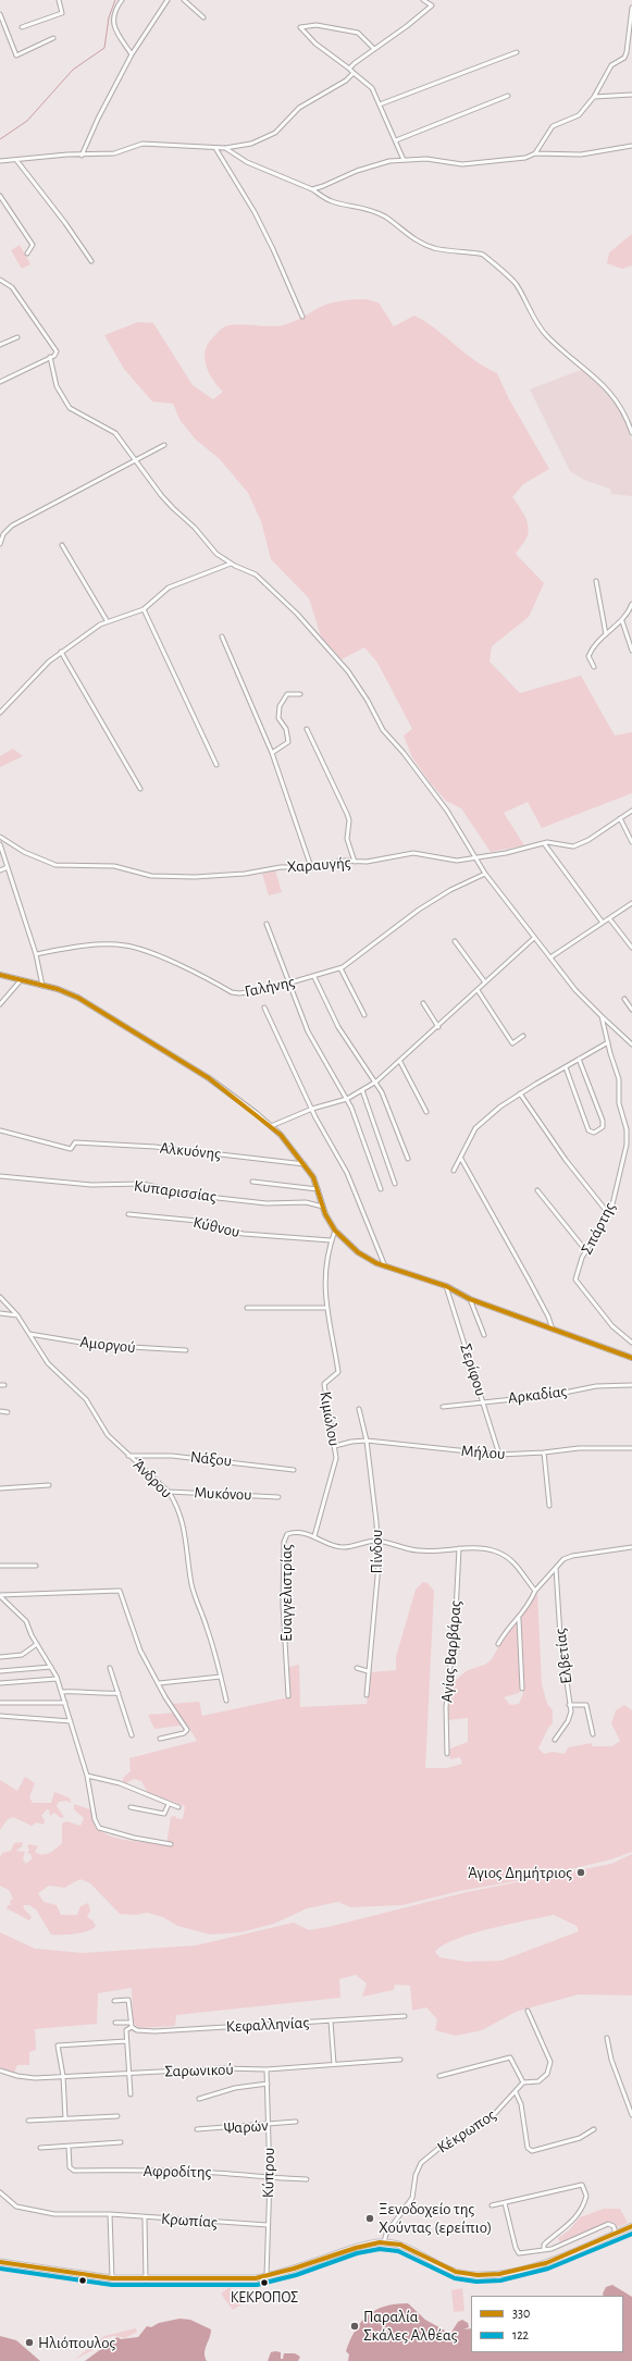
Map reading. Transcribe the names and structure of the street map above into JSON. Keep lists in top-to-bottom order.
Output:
{
  "streets": {
    "street": [
      "Χαραυγής",
      "Γαλήνης",
      "Αλκυόνης",
      "Κυπαρισσίας",
      "Κύθνου",
      "Σπάρτης",
      "Αμοργού",
      "Σερίφου",
      "Αρκαδίας",
      "Κιμώλου",
      "Μήλου",
      "Νάξου",
      "Άνδρου",
      "Μυκόνου",
      "Πίνδου",
      "Ευαγγελιστρίας",
      "Αγίας Βαρβάρας",
      "Ελβετίας",
      "Κεφαλληνίας",
      "Σαρωνικού",
      "Ψαρών",
      "Κέκρωπος",
      "Αφροδίτης",
      "Κύπρου",
      "Κρωπίας"
    ]
  },
  "crossings": [
    ["Κύθνου", "Κιμώλου"],
    ["Αμοργού", "Άνδρου"],
    ["Σερίφου", "Αρκαδίας"],
    ["Σερίφου", "Μήλου"],
    ["Κιμώλου", "Μήλου"],
    ["Κιμώλου", "Ευαγγελιστρίας"],
    ["Μήλου", "Πίνδου"],
    ["Νάξου", "Άνδρου"],
    ["Άνδρου", "Μυκόνου"],
    ["Πίνδου", "Ευαγγελιστρίας"],
    ["Ευαγγελιστρίας", "Αγίας Βαρβάρας"],
    ["Σαρωνικού", "Κύπρου"],
    ["Ψαρών", "Κύπρου"],
    ["Αφροδίτης", "Κύπρου"],
    ["Κύπρου", "Κρωπίας"]
  ],
  "places": [
    "Άγιος Δημήτριος",
    "Ξενοδοχείο της Χούντας (ερείπιο)",
    "ΚΕΚΡΟΠΟΣ",
    "Παραλία Σκάλες Αλθέας",
    "Ηλιόπουλος"
  ],
  "lines": ["transit line 330", "transit line 122"],
  "legend": ["330", "122"]
}
